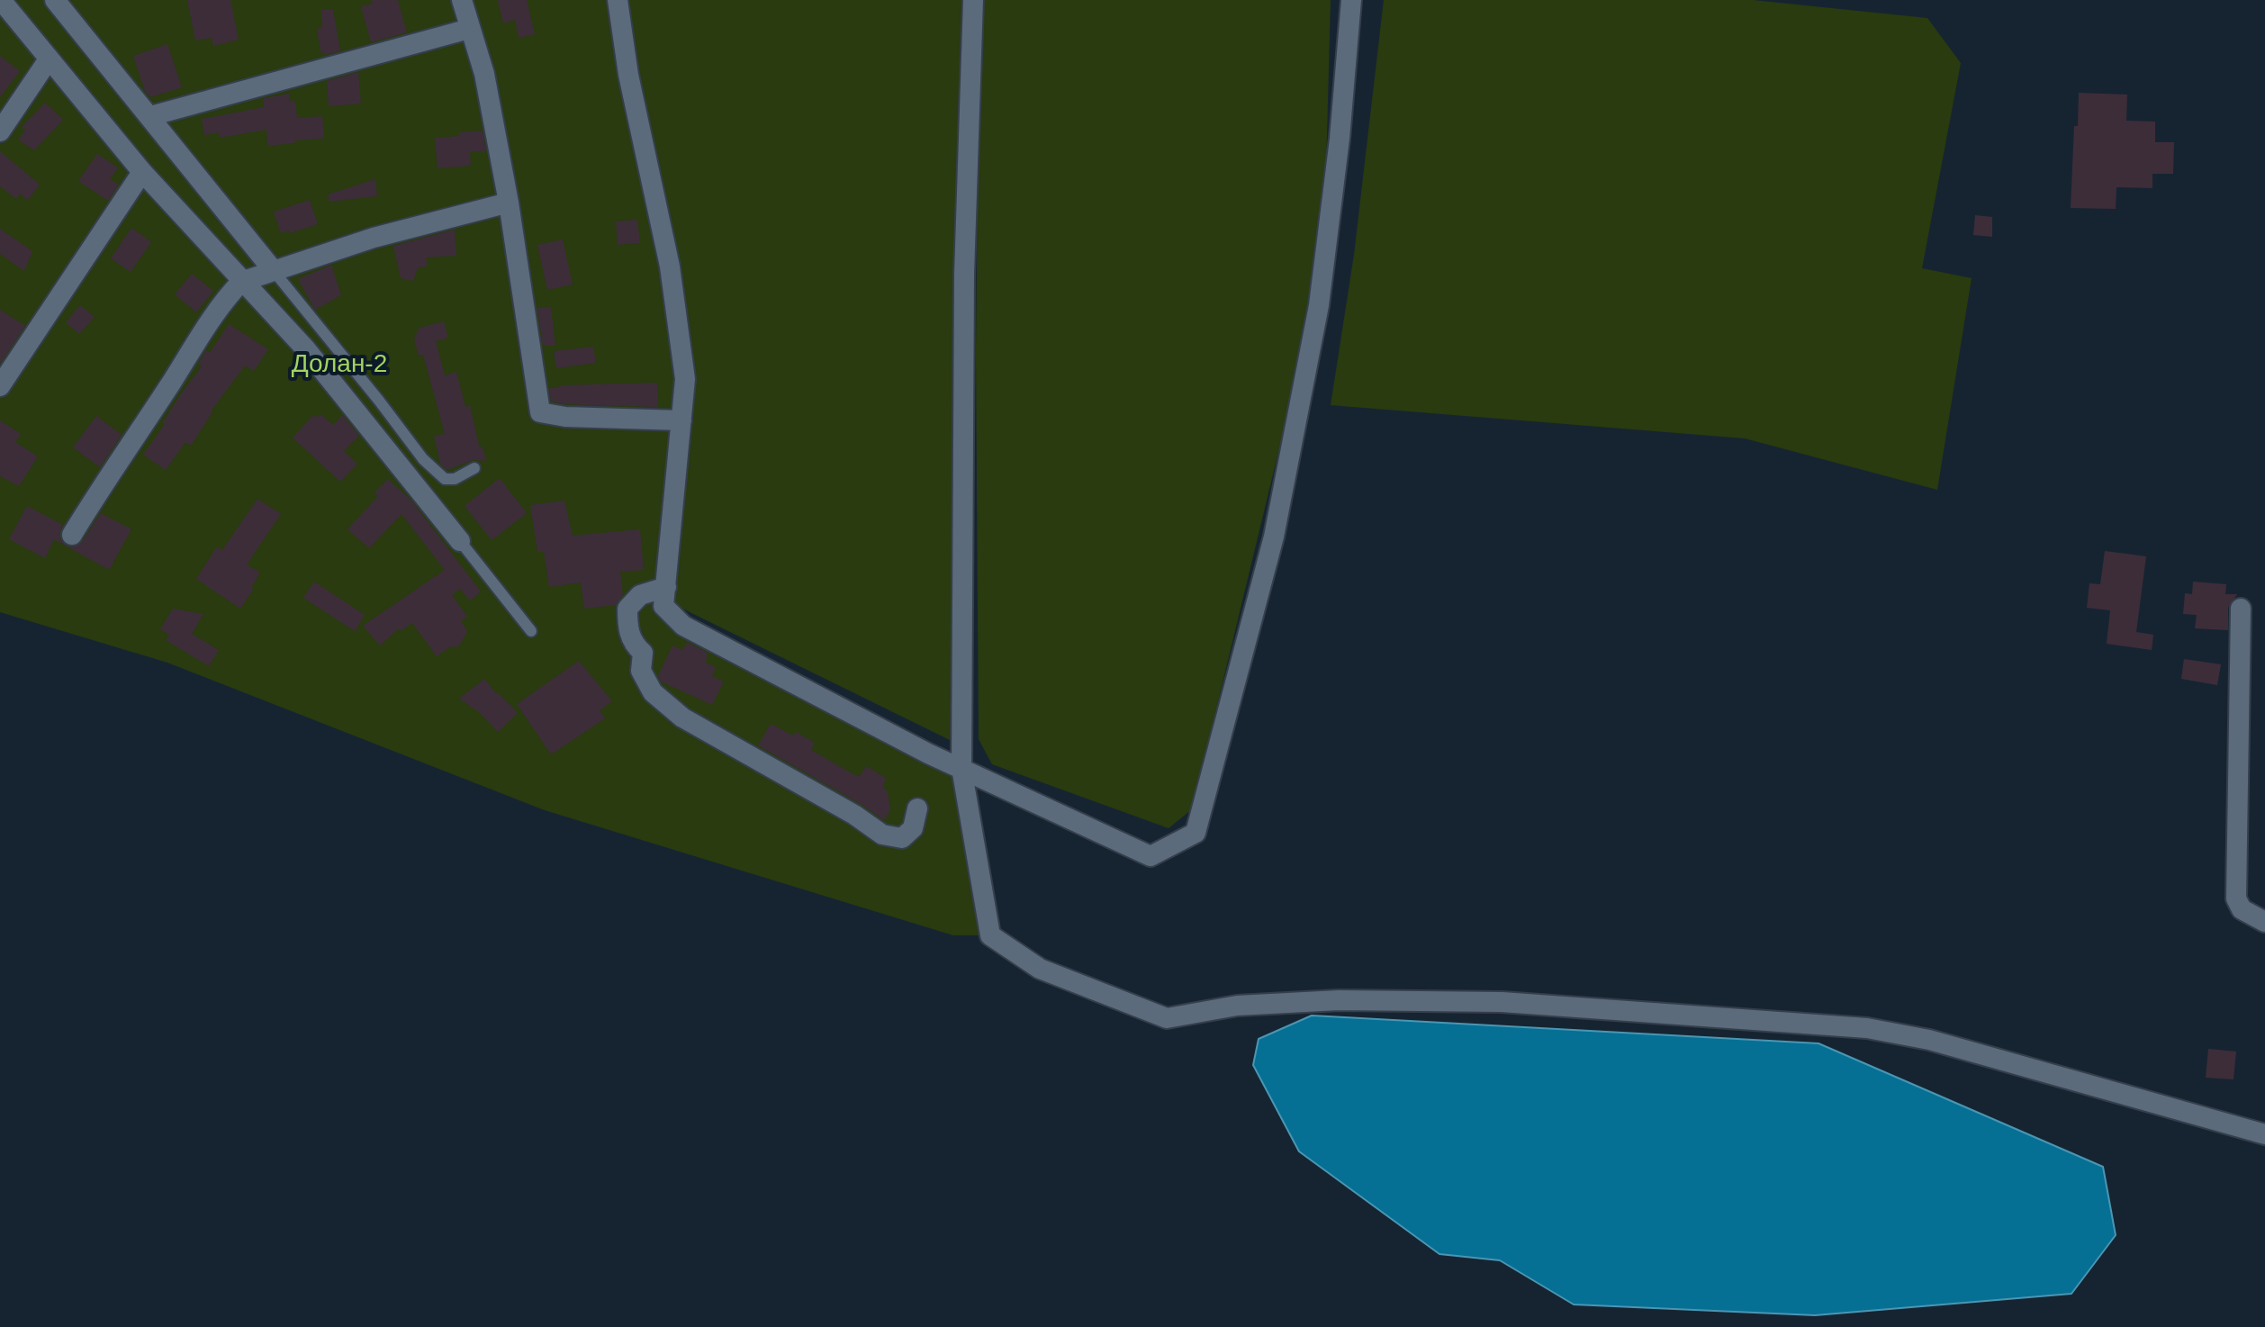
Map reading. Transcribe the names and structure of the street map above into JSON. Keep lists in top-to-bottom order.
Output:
{
  "parks": ["Долан-2"]
}
